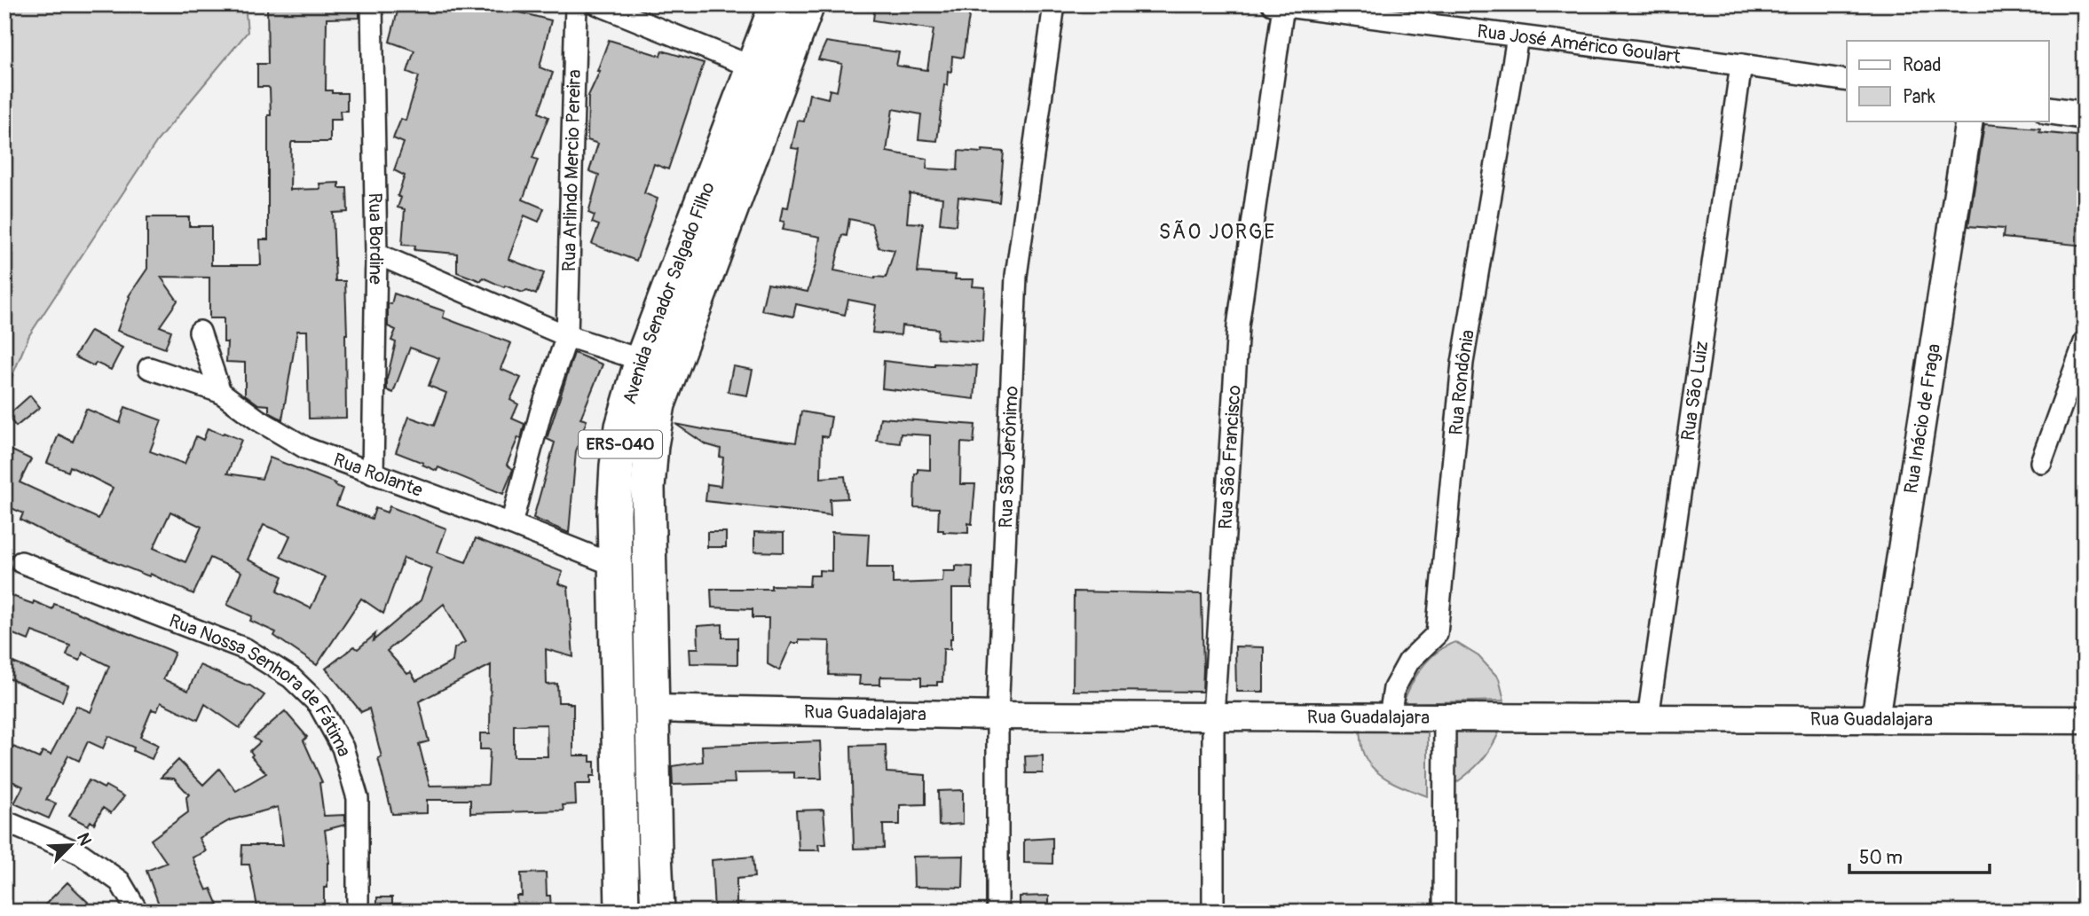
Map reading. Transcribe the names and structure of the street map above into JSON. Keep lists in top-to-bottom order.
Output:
{
  "streets": {
    "main road": ["Avenida Senador Salgado Filho", "ERS-040"],
    "street": [
      "Rua José Américo Goulart",
      "Rua Arlindo Mercio Pereira",
      "Rua Bordine",
      "Rua Rondônia",
      "Rua São Luiz",
      "Rua Inácio de Fraga",
      "Rua São Jerônimo",
      "Rua São Francisco",
      "Rua Rolante",
      "Rua Nossa Senhora de Fátima",
      "Rua Guadalajara"
    ]
  },
  "crossings": [
    ["Rua José Américo Goulart", "Rua Rondônia"],
    ["Rua José Américo Goulart", "Rua São Luiz"],
    ["Rua José Américo Goulart", "Rua São Francisco"],
    ["Rua Arlindo Mercio Pereira", "Rua Rolante"],
    ["Rua Bordine", "Rua Rolante"],
    ["Avenida Senador Salgado Filho", "Rua Rolante"],
    ["Avenida Senador Salgado Filho", "Rua Guadalajara"],
    ["Rua Rondônia", "Rua Guadalajara"],
    ["Rua São Luiz", "Rua Guadalajara"],
    ["Rua Inácio de Fraga", "Rua Guadalajara"],
    ["Rua São Jerônimo", "Rua Guadalajara"],
    ["Rua São Francisco", "Rua Guadalajara"]
  ],
  "districts": ["SÃO JORGE"],
  "legend": ["Road", "Park"],
  "scale_bar": "50 m",
  "north": "top right"
}
